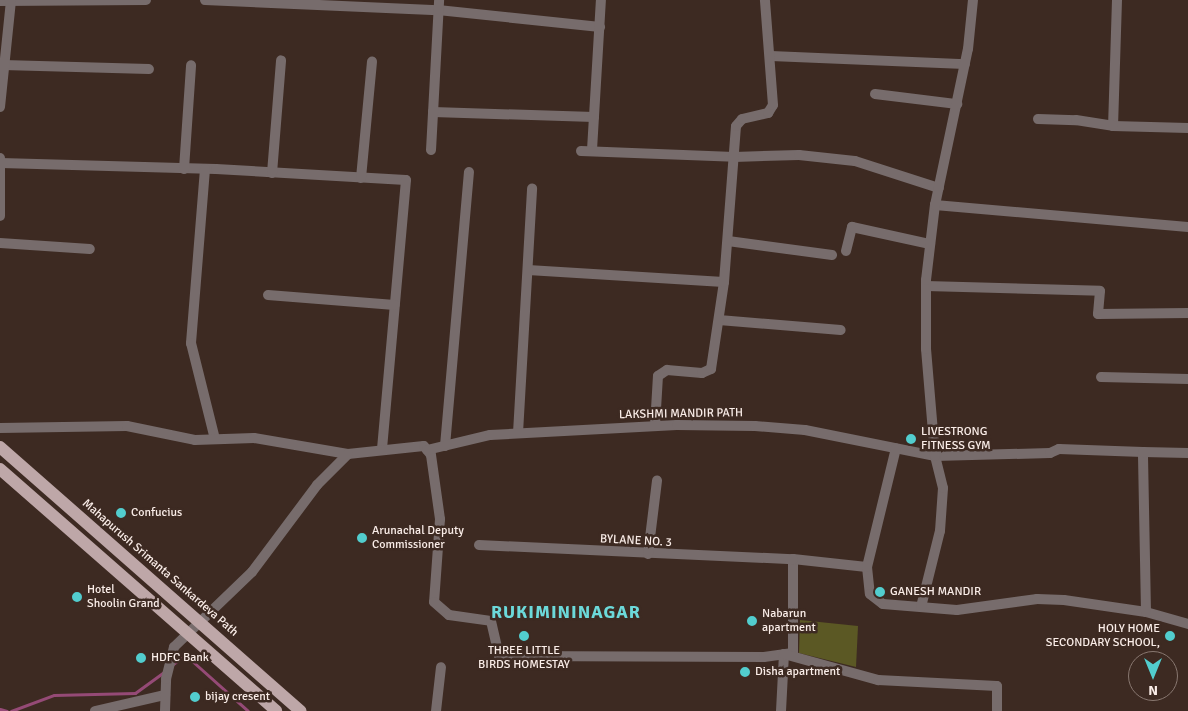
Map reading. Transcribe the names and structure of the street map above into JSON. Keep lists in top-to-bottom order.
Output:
{
  "streets": {
    "main road": ["Mahapurush Srimanta Sankardeva Path"],
    "street": ["LAKSHMI MANDIR PATH", "BYLANE NO. 3"]
  },
  "districts": ["RUKIMININAGAR"],
  "places": [
    "LIVESTRONG FITNESS GYM",
    "Confucius",
    "Arunachal Deputy Commissioner",
    "GANESH MANDIR",
    "Hotel Shoolin Grand",
    "Nabarun apartment",
    "THREE LITTLE BIRDS HOMESTAY",
    "HOLY HOME SECONDARY SCHOOL,",
    "HDFC Bank",
    "Disha apartment",
    "bijay cresent"
  ],
  "north": "bottom"
}
